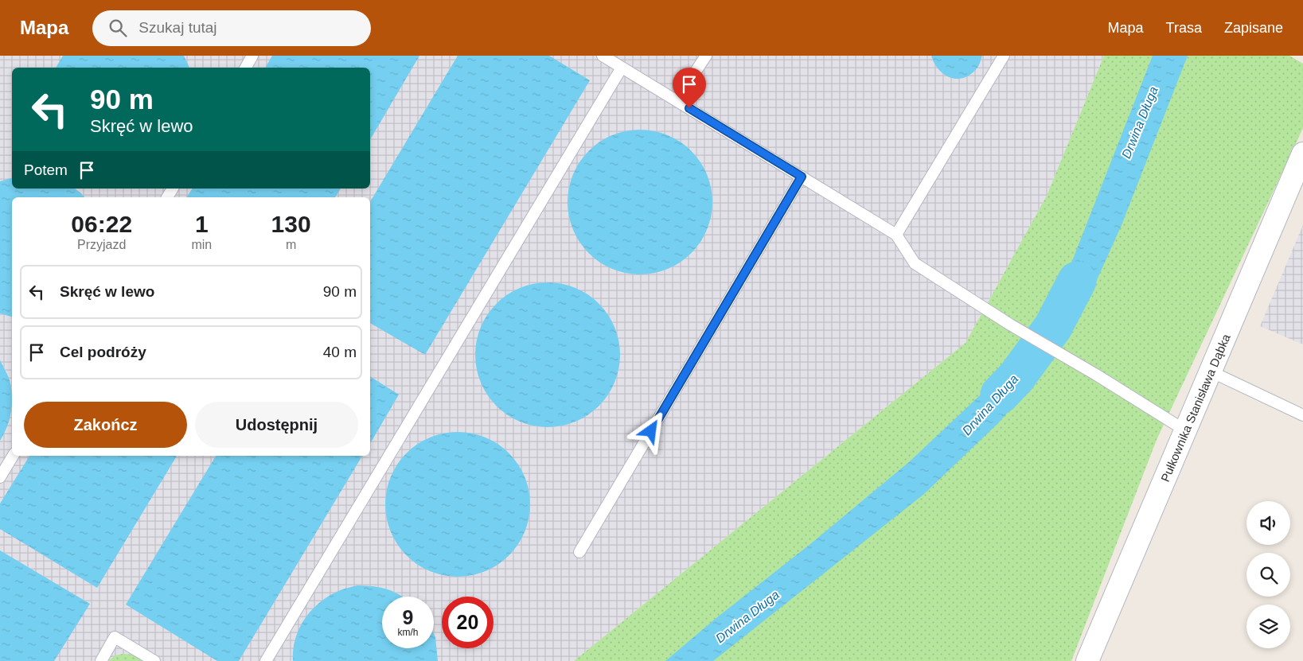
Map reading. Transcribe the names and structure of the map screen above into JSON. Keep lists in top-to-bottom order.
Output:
{
  "streets": {
    "street": ["Pułkownika Stanisława Dąbka"]
  },
  "water": ["Drwina Długa"],
  "page": {
    "header": "Mapa",
    "search": "Szukaj tutaj",
    "nav": ["Mapa", "Trasa", "Zapisane"],
    "turn": ["90 m", "Skręć w lewo"],
    "then": "Potem",
    "eta": [
      "06:22",
      "Przyjazd",
      "1",
      "min",
      "130",
      "m"
    ],
    "list": [
      {
        "name": "Skręć w lewo",
        "value": "90 m"
      },
      {
        "name": "Cel podróży",
        "value": "40 m"
      }
    ],
    "buttons": ["Zakończ", "Udostępnij"],
    "speed": "9 km/h",
    "limit": "20"
  }
}
